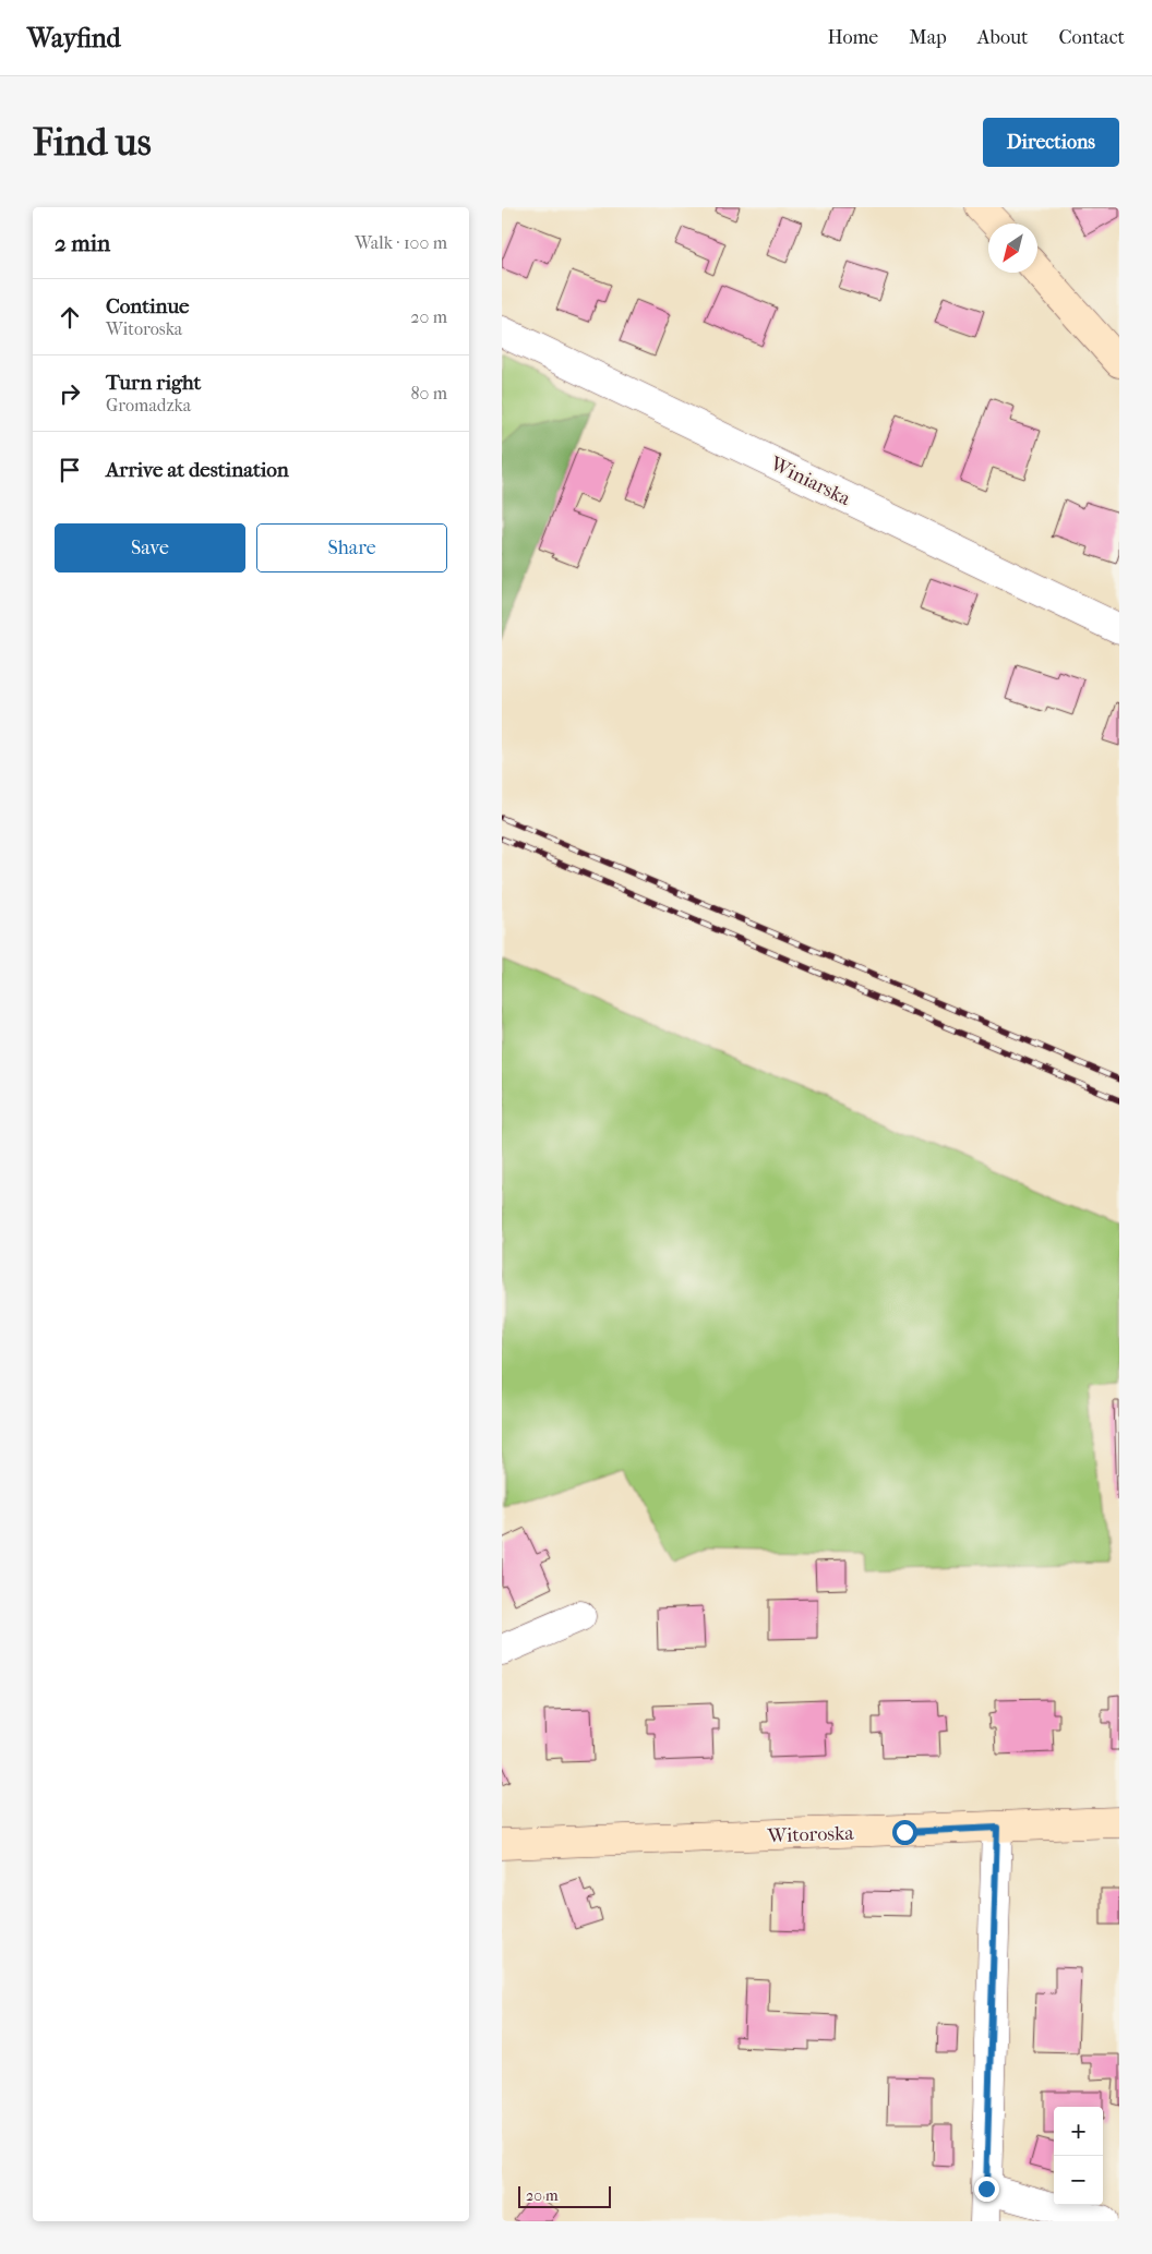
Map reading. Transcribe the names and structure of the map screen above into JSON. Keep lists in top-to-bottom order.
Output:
{
  "streets": {
    "main road": ["Witoroska"],
    "street": ["Winiarska"]
  },
  "scale_bar": "20 m",
  "north": "bottom left",
  "page": {
    "header": "Wayfind",
    "nav": [
      "Home",
      "Map",
      "About",
      "Contact"
    ],
    "buttons": [
      "Directions",
      ["Save", "Share"]
    ],
    "title": "Find us",
    "heading": ["2 min", "Walk · 100 m"],
    "list": [
      ["Continue", "Witoroska", "20 m"],
      ["Turn right", "Gromadzka", "80 m"],
      "Arrive at destination"
    ],
    "map_buttons": ["+", "−"],
    "scale": "20 m"
  }
}
